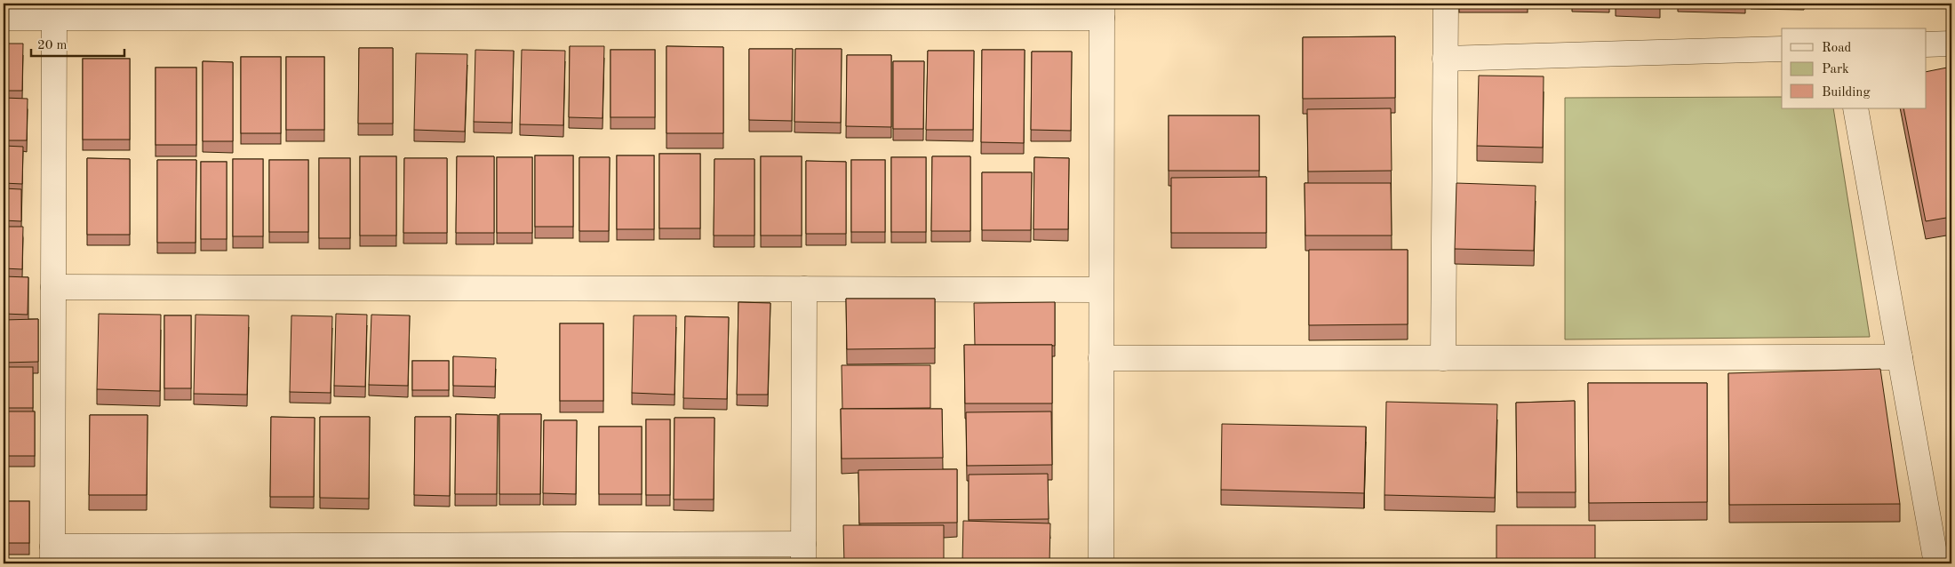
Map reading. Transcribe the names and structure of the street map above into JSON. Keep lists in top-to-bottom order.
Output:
{
  "legend": ["Road", "Park", "Building"],
  "scale_bar": "20 m"
}
